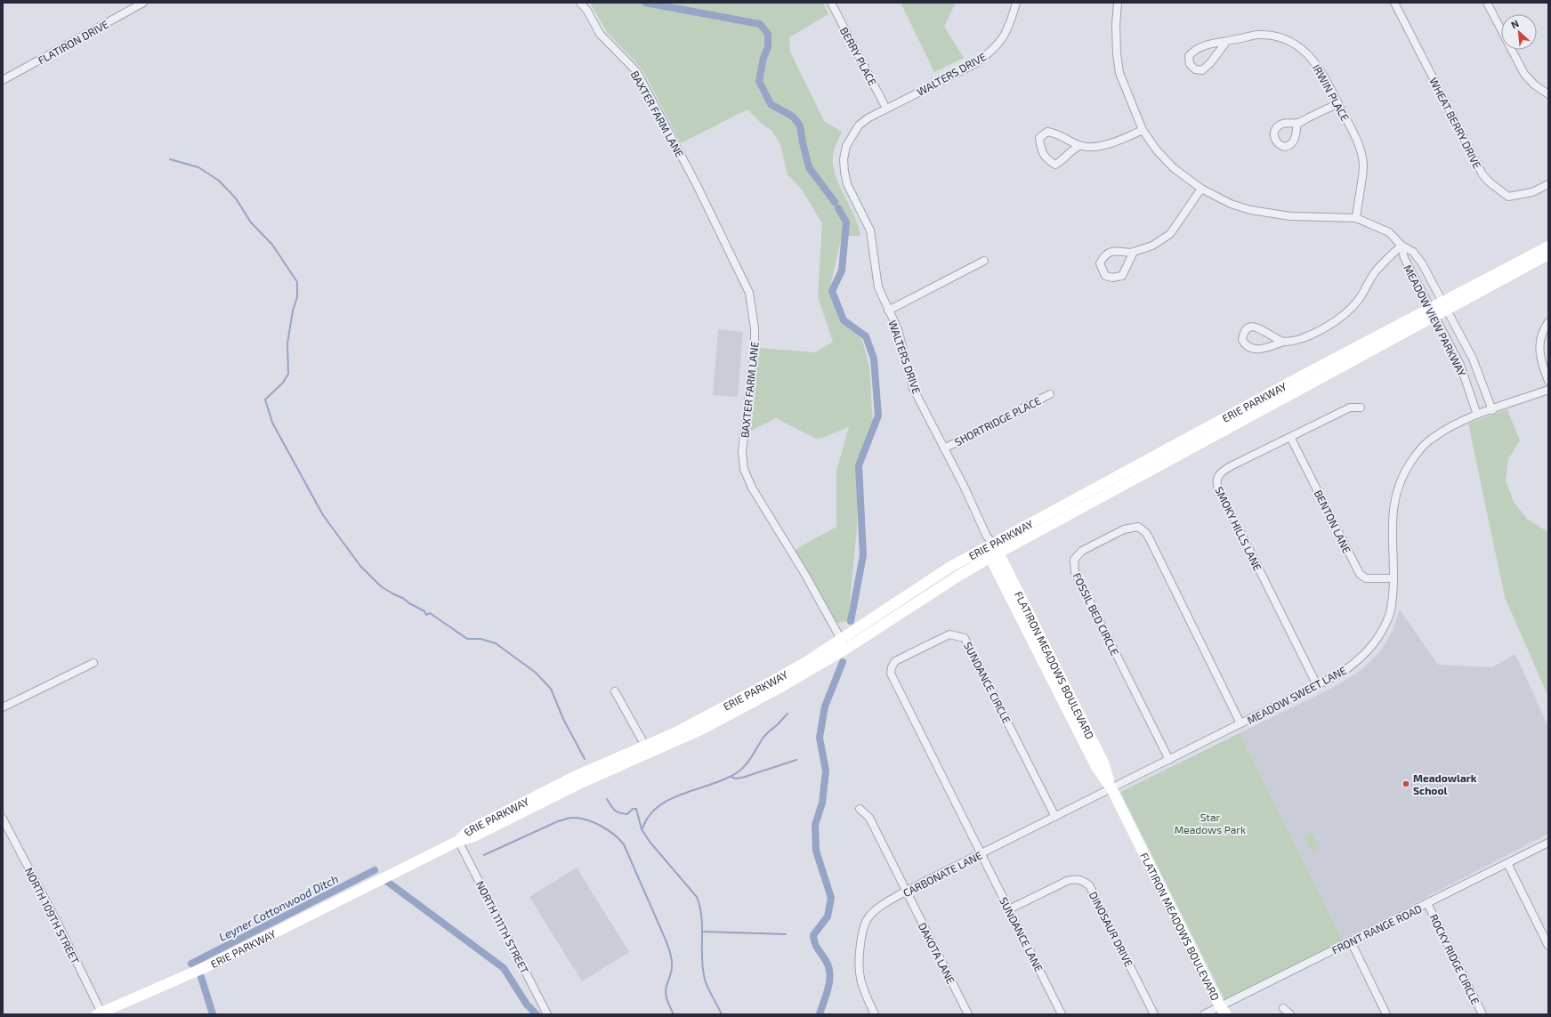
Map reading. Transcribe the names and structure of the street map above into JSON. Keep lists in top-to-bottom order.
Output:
{
  "streets": {
    "main road": ["ERIE PARKWAY", "FLATIRON MEADOWS BOULEVARD"],
    "street": [
      "FLATIRON DRIVE",
      "BERRY PLACE",
      "WALTERS DRIVE",
      "IRWIN PLACE",
      "BAXTER FARM LANE",
      "WHEAT BERRY DRIVE",
      "MEADOW VIEW PARKWAY",
      "SHORTRIDGE PLACE",
      "BENTON LANE",
      "SMOKY HILLS LANE",
      "FOSSIL BED CIRCLE",
      "SUNDANCE CIRCLE",
      "MEADOW SWEET LANE",
      "CARBONATE LANE",
      "NORTH 109TH STREET",
      "NORTH 111TH STREET",
      "DINOSAUR DRIVE",
      "FRONT RANGE ROAD",
      "SUNDANCE LANE",
      "DAKOTA LANE",
      "ROCKY RIDGE CIRCLE"
    ]
  },
  "crossings": [
    ["BERRY PLACE", "WALTERS DRIVE"],
    ["WALTERS DRIVE", "ERIE PARKWAY"],
    ["WALTERS DRIVE", "SHORTRIDGE PLACE"],
    ["WALTERS DRIVE", "FLATIRON MEADOWS BOULEVARD"],
    ["IRWIN PLACE", "MEADOW VIEW PARKWAY"],
    ["BAXTER FARM LANE", "ERIE PARKWAY"],
    ["MEADOW VIEW PARKWAY", "ERIE PARKWAY"],
    ["MEADOW VIEW PARKWAY", "MEADOW SWEET LANE"],
    ["ERIE PARKWAY", "FLATIRON MEADOWS BOULEVARD"],
    ["ERIE PARKWAY", "NORTH 109TH STREET"],
    ["ERIE PARKWAY", "NORTH 111TH STREET"],
    ["BENTON LANE", "SMOKY HILLS LANE"],
    ["BENTON LANE", "MEADOW SWEET LANE"],
    ["SMOKY HILLS LANE", "MEADOW SWEET LANE"],
    ["FOSSIL BED CIRCLE", "MEADOW SWEET LANE"],
    ["FLATIRON MEADOWS BOULEVARD", "MEADOW SWEET LANE"],
    ["FLATIRON MEADOWS BOULEVARD", "CARBONATE LANE"],
    ["FLATIRON MEADOWS BOULEVARD", "FRONT RANGE ROAD"],
    ["SUNDANCE CIRCLE", "CARBONATE LANE"],
    ["SUNDANCE CIRCLE", "SUNDANCE LANE"],
    ["MEADOW SWEET LANE", "CARBONATE LANE"],
    ["CARBONATE LANE", "SUNDANCE LANE"],
    ["CARBONATE LANE", "DAKOTA LANE"],
    ["DINOSAUR DRIVE", "SUNDANCE LANE"],
    ["FRONT RANGE ROAD", "ROCKY RIDGE CIRCLE"]
  ],
  "water": ["Leyner Cottonwood Ditch"],
  "parks": ["Star Meadows Park"],
  "places": ["Meadowlark School"],
  "north": "top left"
}
